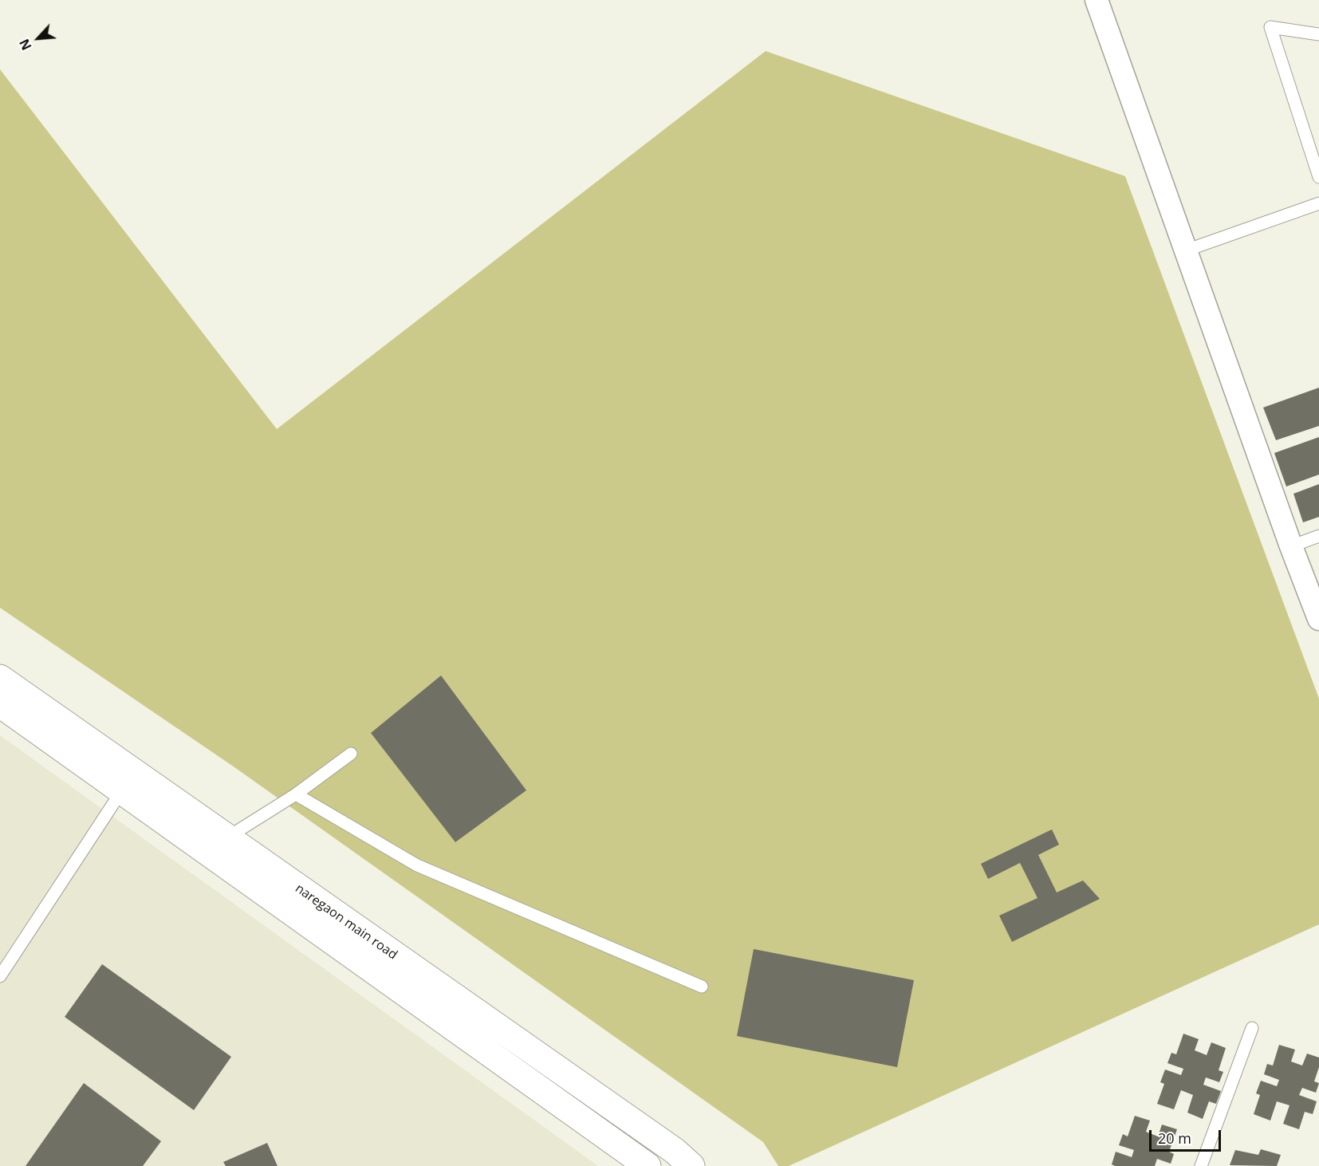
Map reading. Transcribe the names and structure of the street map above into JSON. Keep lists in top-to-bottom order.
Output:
{
  "streets": {
    "street": ["naregaon main road"]
  },
  "scale_bar": "20 m",
  "north": "bottom left"
}
